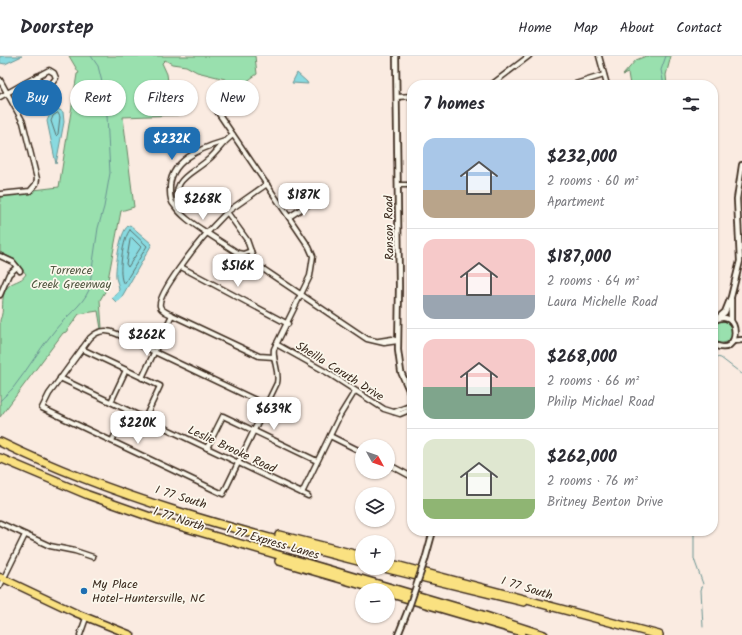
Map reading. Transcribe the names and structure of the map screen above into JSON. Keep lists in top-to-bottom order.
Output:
{
  "streets": {
    "highway": ["I 77 South", "I 77 North", "I 77 Express Lanes"],
    "street": ["Ranson Road", "Sheilla Caruth Drive", "Leslie Brooke Road"]
  },
  "parks": ["Torrence Creek Greenway"],
  "places": ["My Place Hotel-Huntersville, NC"],
  "north": "bottom right",
  "page": {
    "header": "Doorstep",
    "nav": [
      "Home",
      "Map",
      "About",
      "Contact"
    ],
    "chip": [
      "Buy",
      "Rent",
      "Filters",
      "New"
    ],
    "heading": "7 homes",
    "price": [
      "$232K",
      "$187K",
      "$268K",
      "$516K",
      "$262K",
      "$639K",
      "$220K"
    ],
    "list": [
      {
        "name": "$232,000",
        "note": "2 rooms · 60 m² · Apartment"
      },
      {
        "name": "$187,000",
        "note": "2 rooms · 64 m² · Laura Michelle Road"
      },
      {
        "name": "$268,000",
        "note": "2 rooms · 66 m² · Philip Michael Road"
      },
      {
        "name": "$262,000",
        "note": "2 rooms · 76 m² · Britney Benton Drive"
      }
    ],
    "map_buttons": ["+", "−"]
  }
}
